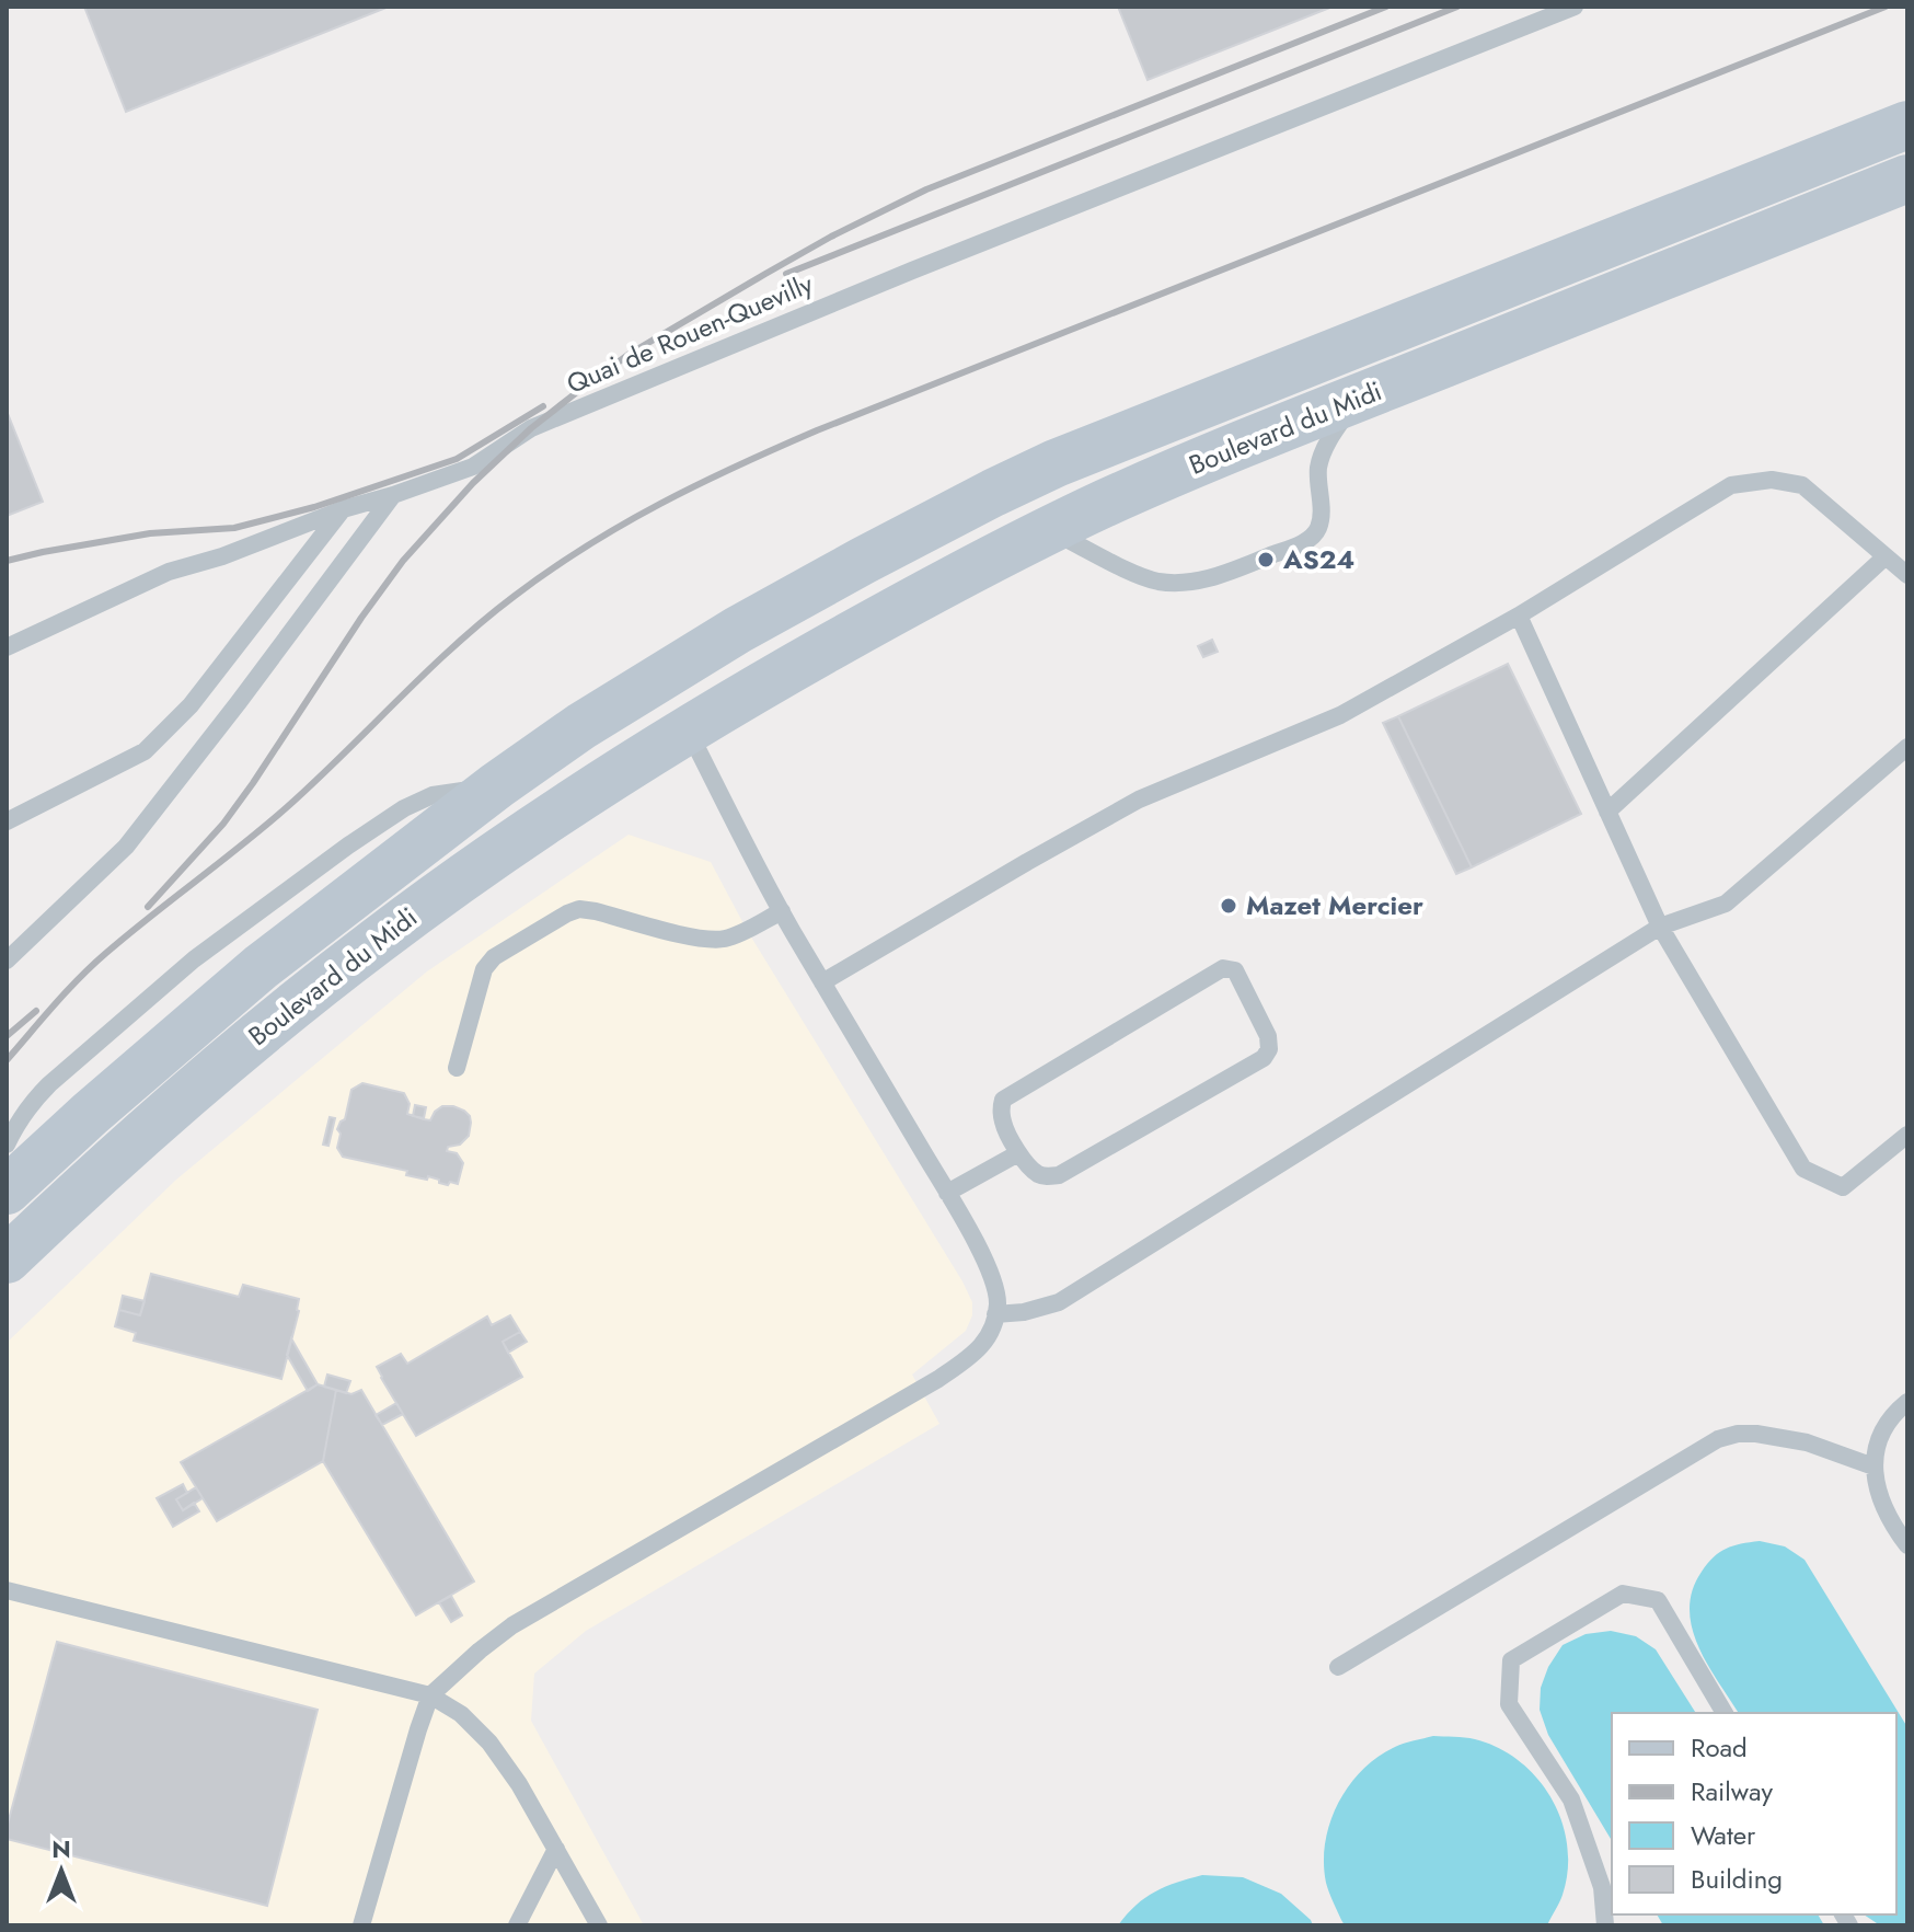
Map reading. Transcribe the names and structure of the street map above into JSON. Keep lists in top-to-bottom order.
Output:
{
  "streets": {
    "main road": ["Boulevard du Midi"],
    "lane": ["Quai de Rouen-Quevilly"]
  },
  "places": ["AS24", "Mazet Mercier"],
  "legend": [
    "Road",
    "Railway",
    "Water",
    "Building"
  ],
  "north": "top"
}
